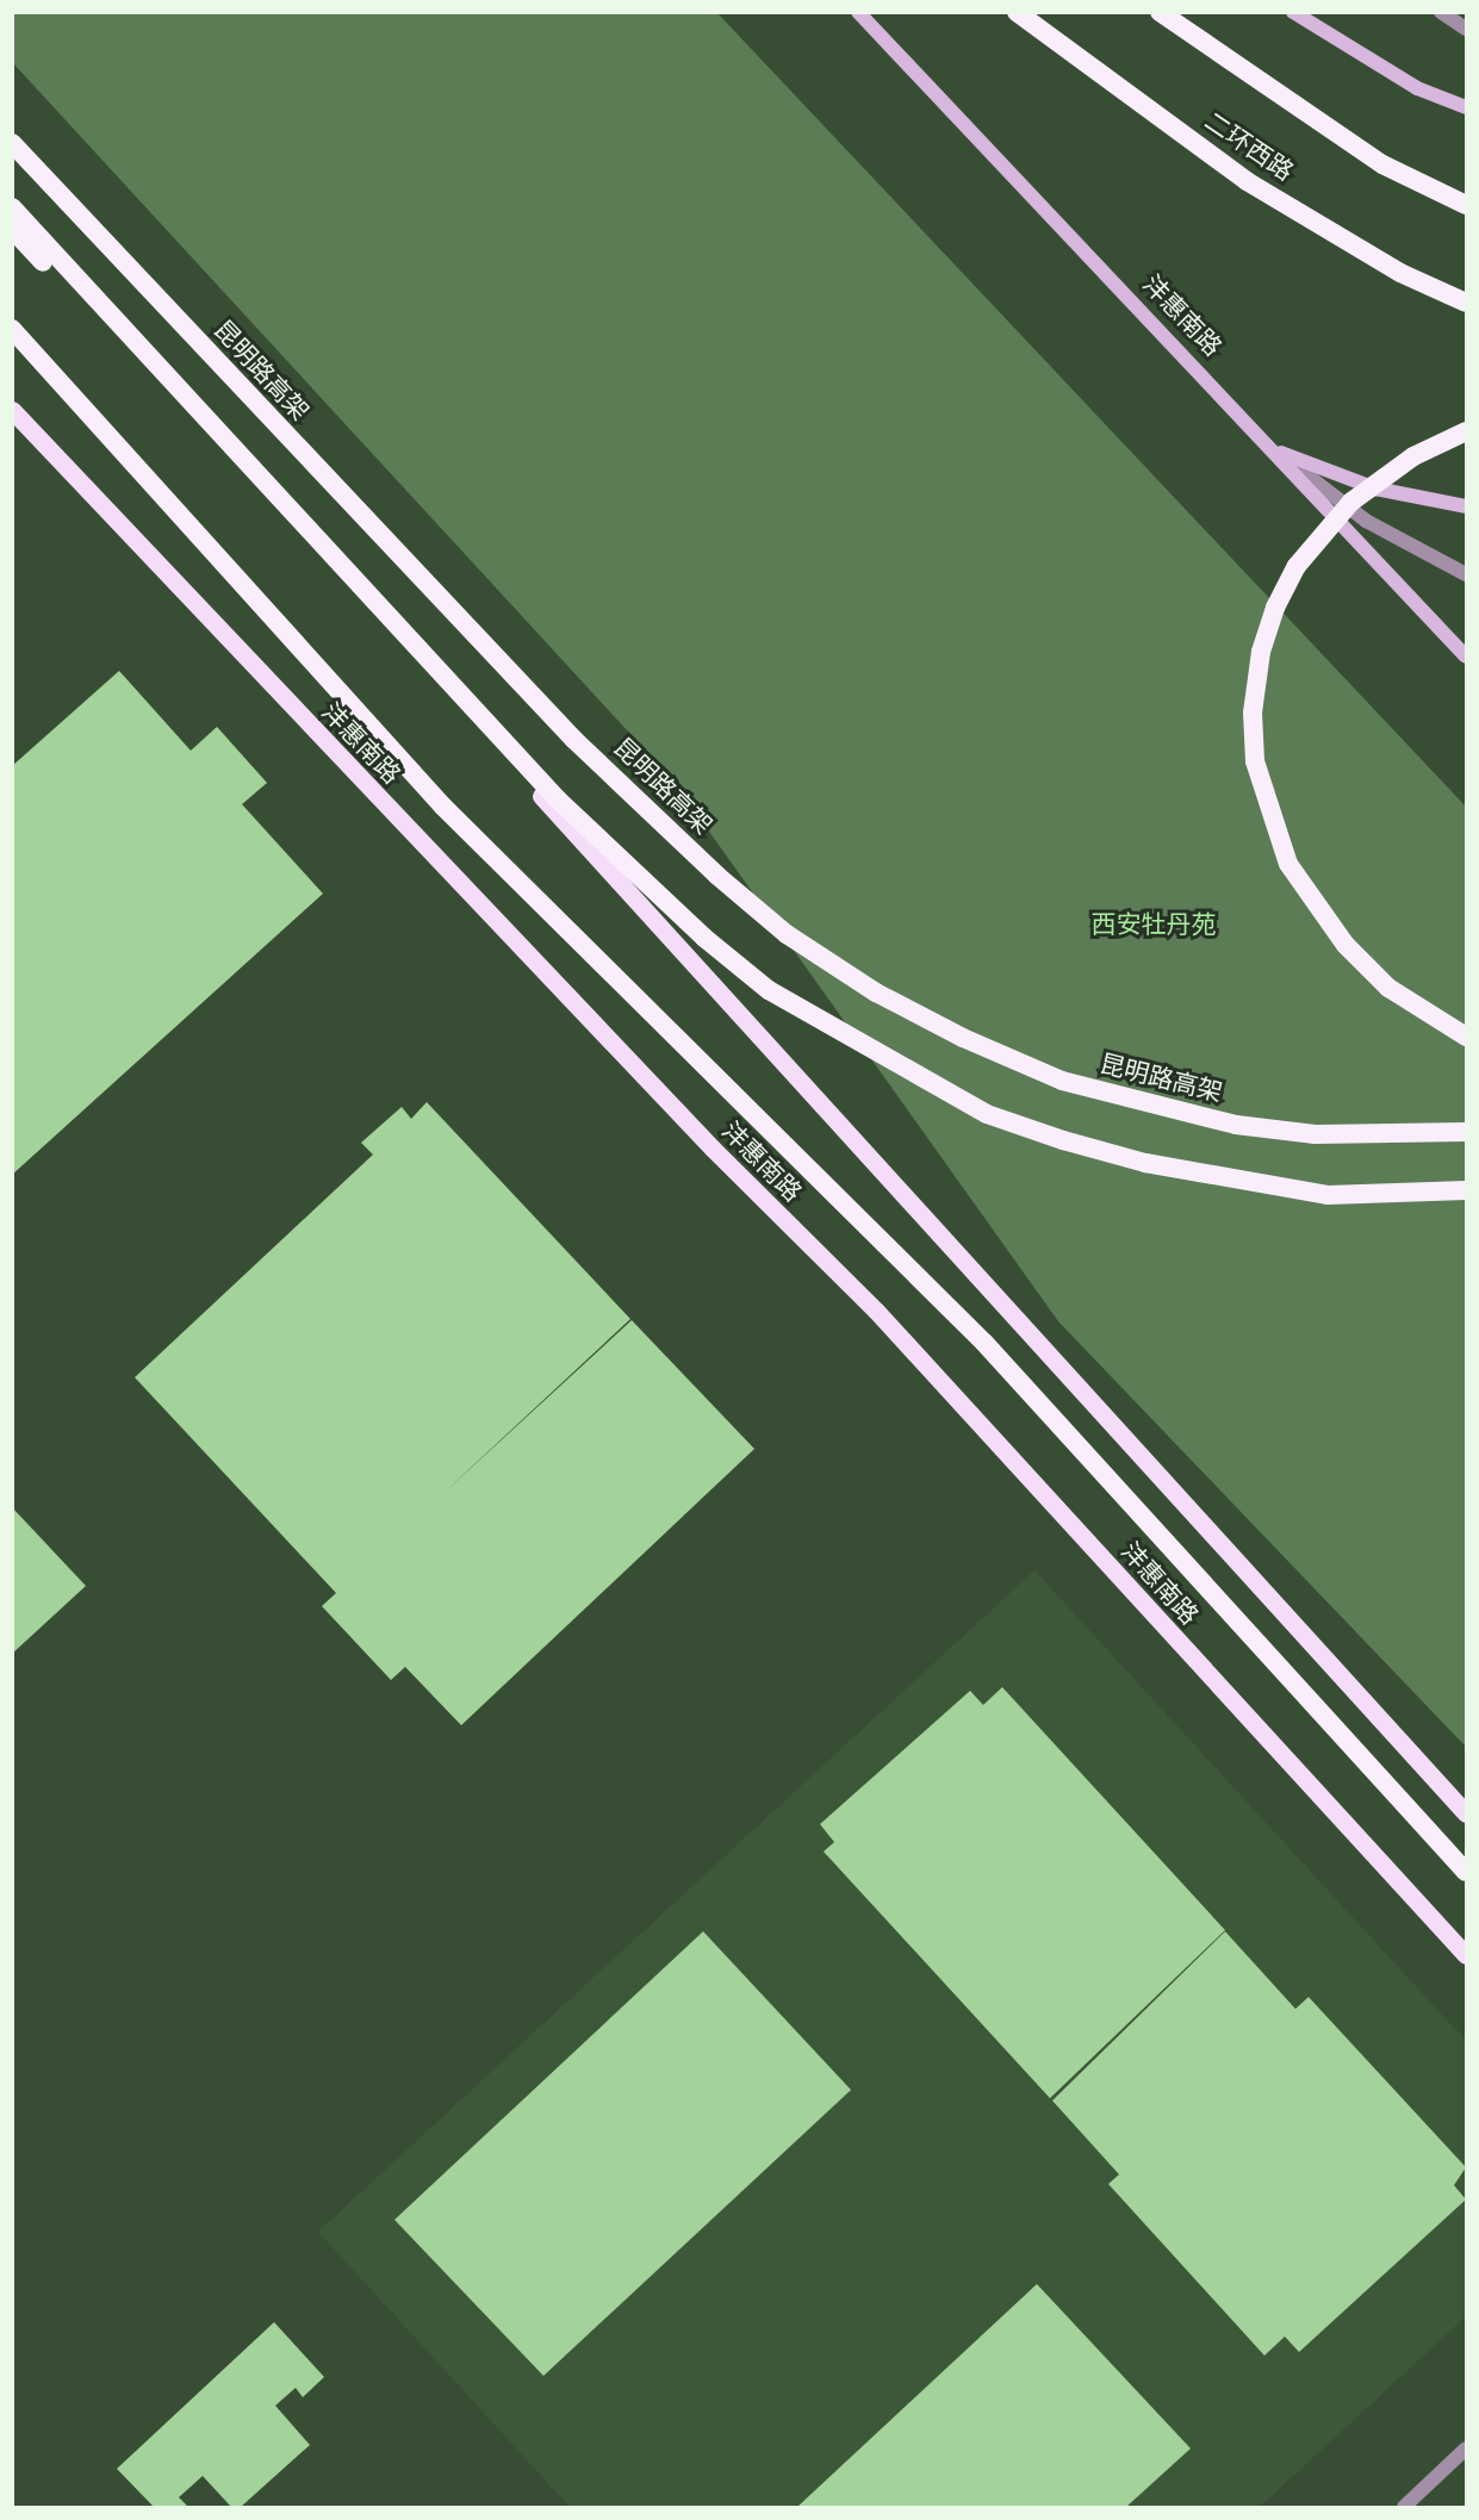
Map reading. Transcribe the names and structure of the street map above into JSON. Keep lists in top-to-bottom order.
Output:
{
  "streets": {
    "highway": ["二环西路", "昆明路高架"],
    "main road": ["沣惠南路"]
  },
  "parks": ["西安牡丹苑"]
}
